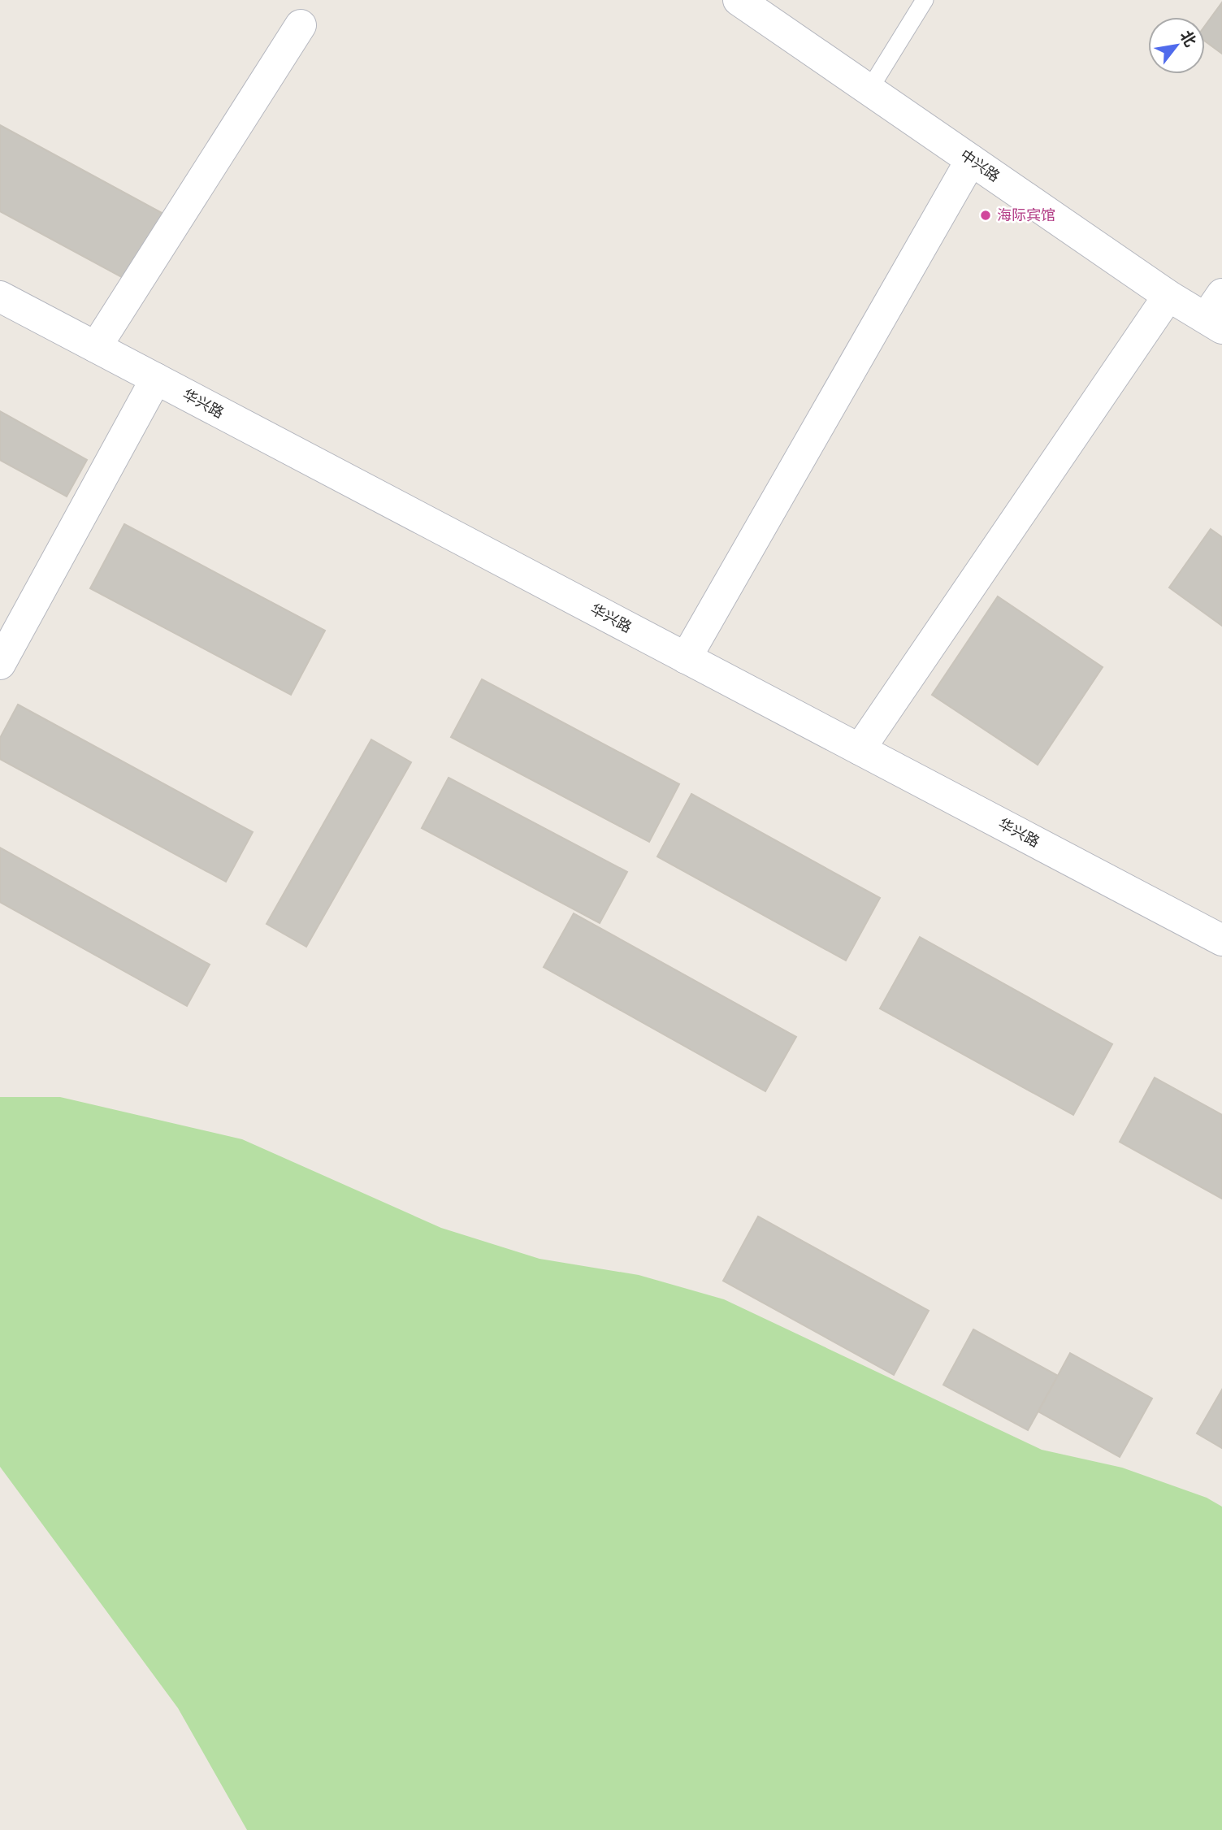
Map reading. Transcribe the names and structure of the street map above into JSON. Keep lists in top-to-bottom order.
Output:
{
  "streets": {
    "street": ["中兴路", "华兴路"]
  },
  "places": ["海际宾馆"],
  "north": "top right"
}
